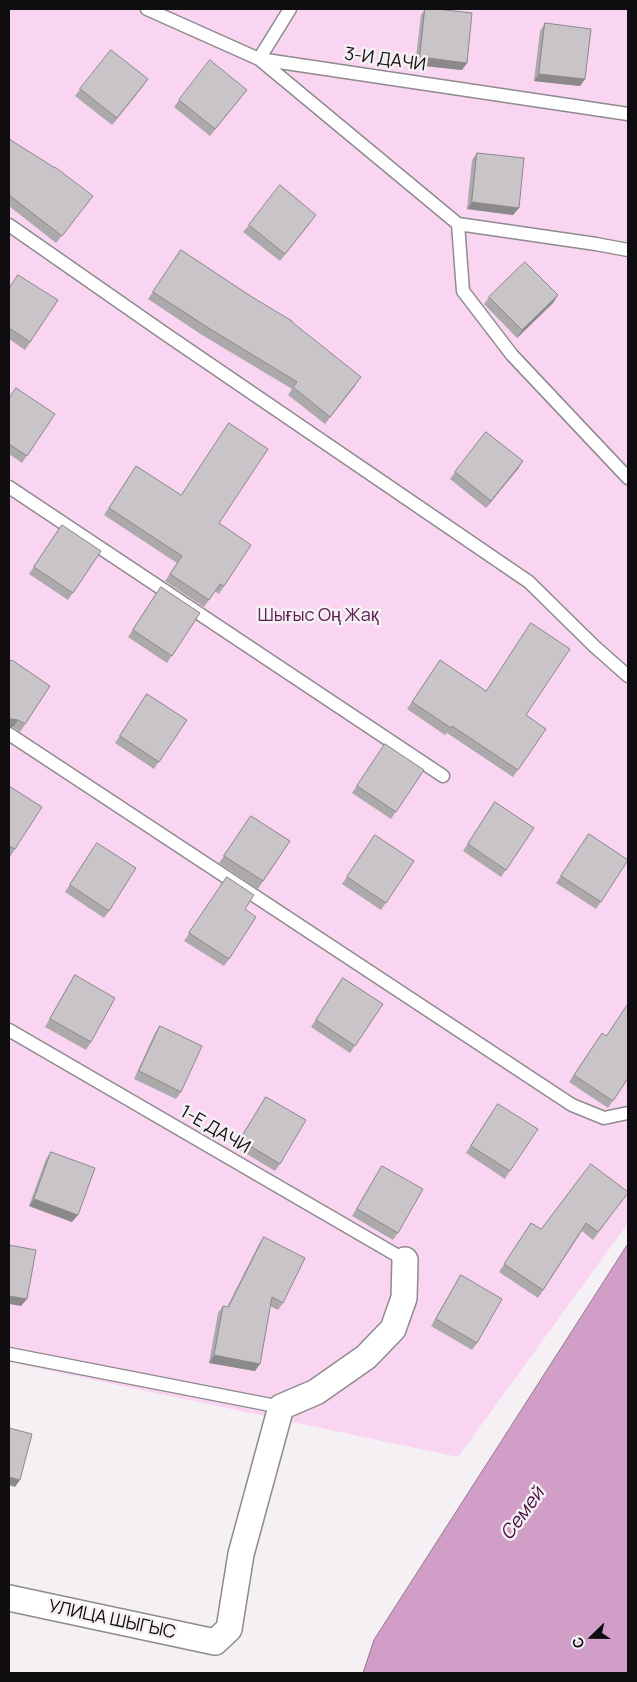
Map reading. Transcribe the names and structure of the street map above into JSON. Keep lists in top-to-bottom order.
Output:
{
  "streets": {
    "street": ["УЛИЦА ШЫГЫС"],
    "lane": ["3-И ДАЧИ", "1-Е ДАЧИ"]
  },
  "water": ["Семей"],
  "parks": ["Шығыс Оң Жақ"],
  "north": "left"
}
